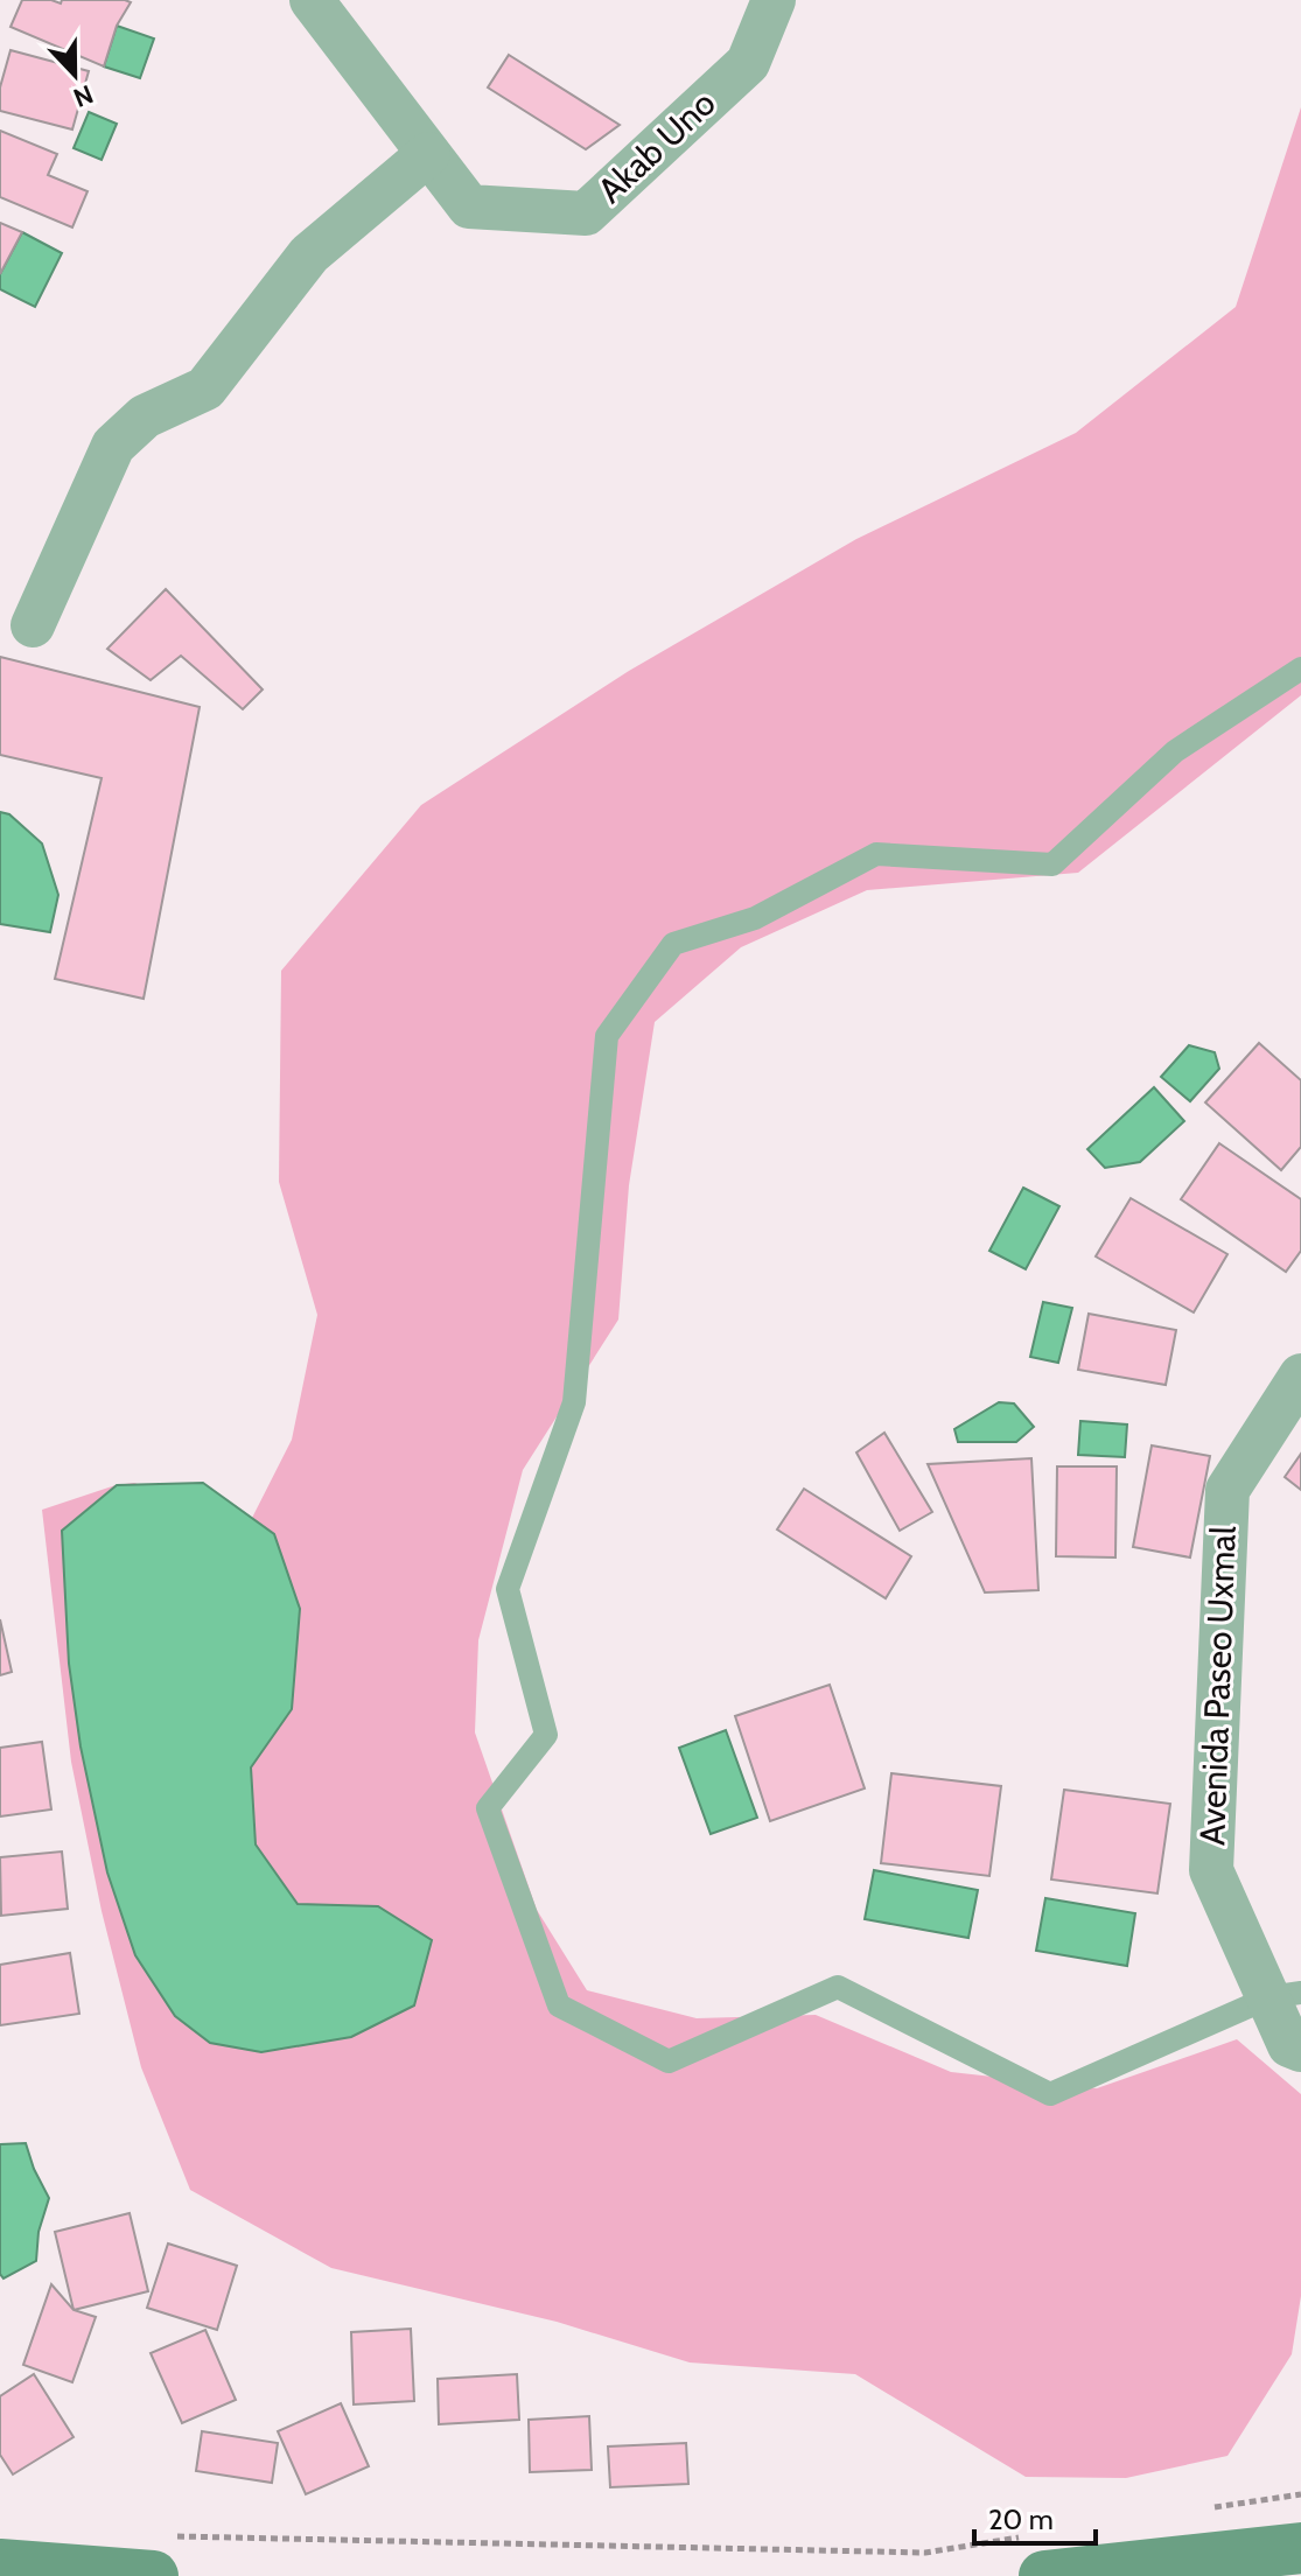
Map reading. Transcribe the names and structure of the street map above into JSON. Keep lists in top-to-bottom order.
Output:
{
  "streets": {
    "street": ["Akab Uno", "Avenida Paseo Uxmal"]
  },
  "scale_bar": "20 m",
  "north": "bottom"
}
